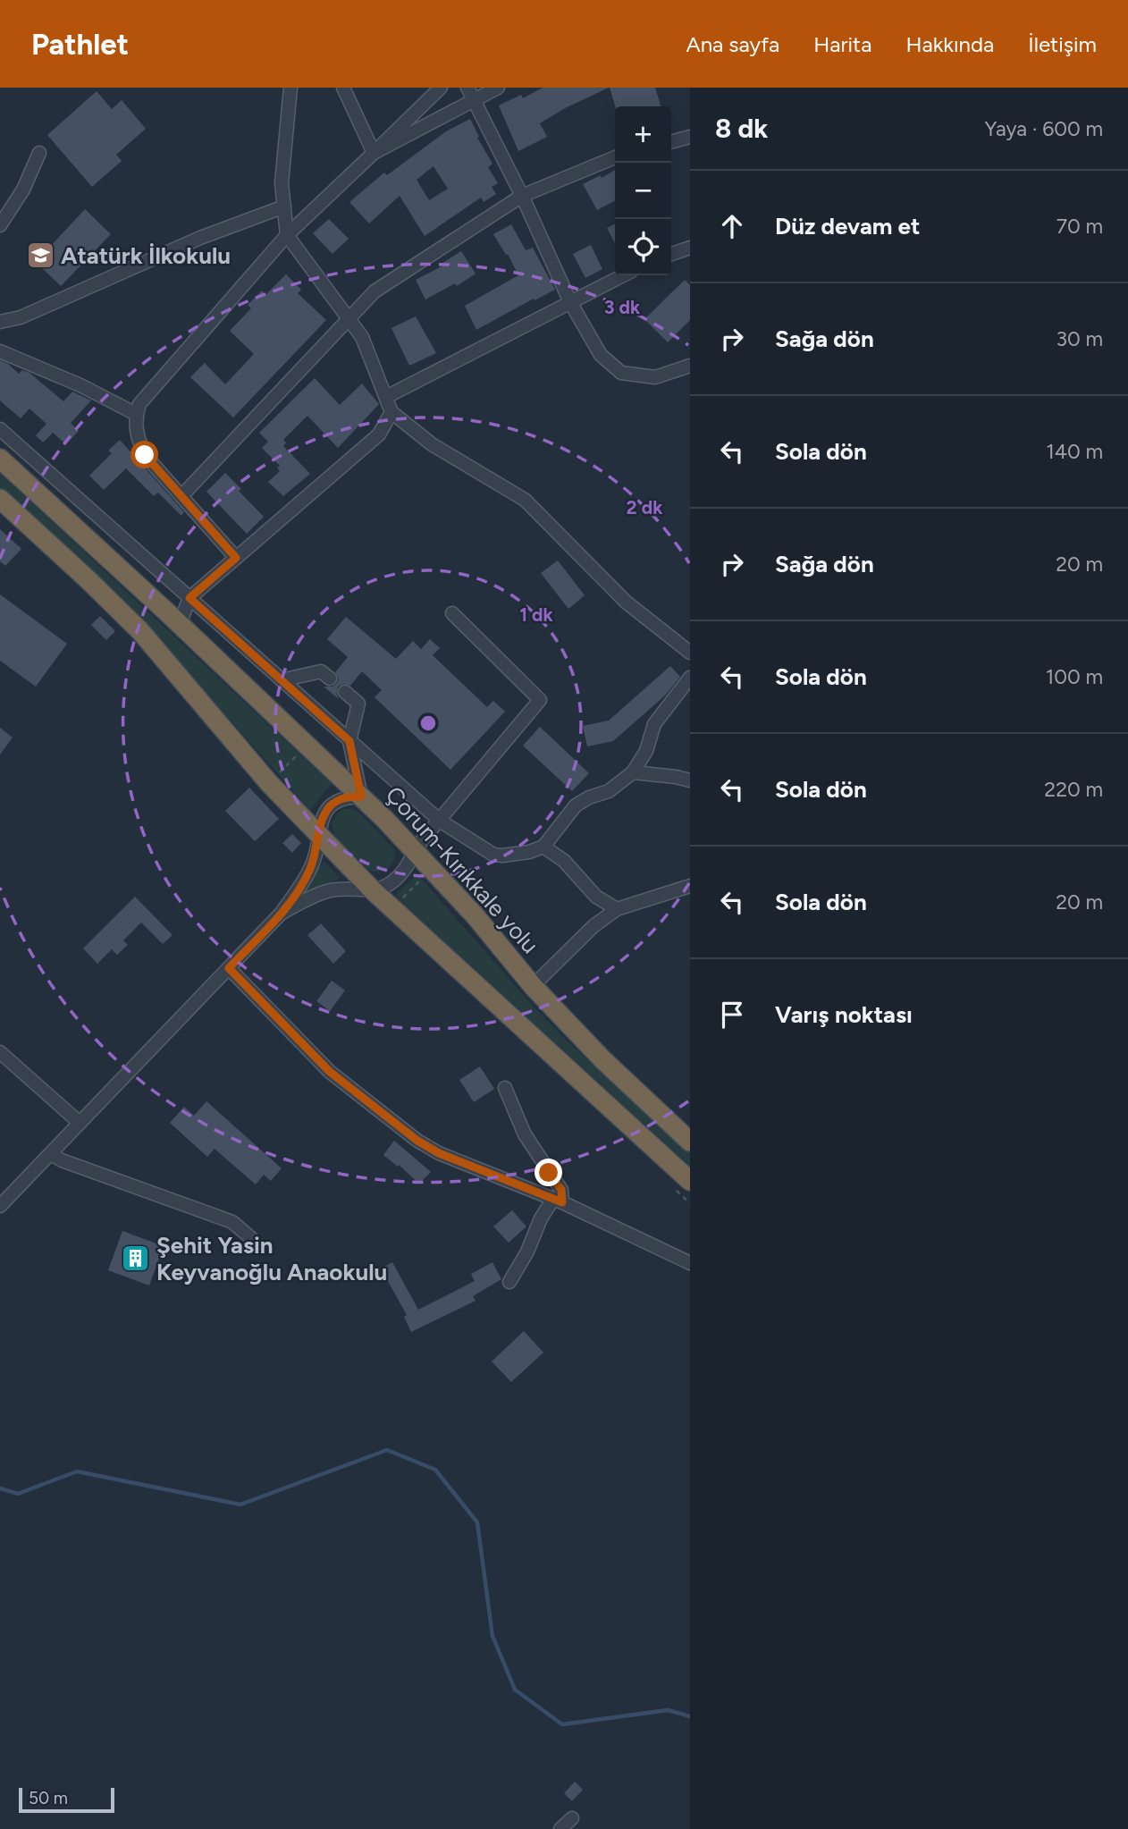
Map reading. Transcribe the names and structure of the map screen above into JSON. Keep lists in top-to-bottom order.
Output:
{
  "streets": {
    "highway": ["Çorum-Kırıkkale yolu"]
  },
  "places": {
    "school or university": ["Atatürk İlkokulu"],
    "building": ["Şehit Yasin Keyvanoğlu Anaokulu"]
  },
  "scale_bar": "50 m",
  "page": {
    "header": "Pathlet",
    "nav": [
      "Ana sayfa",
      "Harita",
      "Hakkında",
      "İletişim"
    ],
    "heading": ["8 dk", "Yaya · 600 m"],
    "map_buttons": ["+", "−"],
    "list": [
      ["Düz devam et", "70 m"],
      ["Sağa dön", "30 m"],
      ["Sola dön", "140 m"],
      ["Sağa dön", "20 m"],
      ["Sola dön", "100 m"],
      ["Sola dön", "220 m"],
      ["Sola dön", "20 m"],
      "Varış noktası"
    ],
    "scale": "50 m"
  },
  "rings": ["3 dk", "2 dk", "1 dk"]
}
